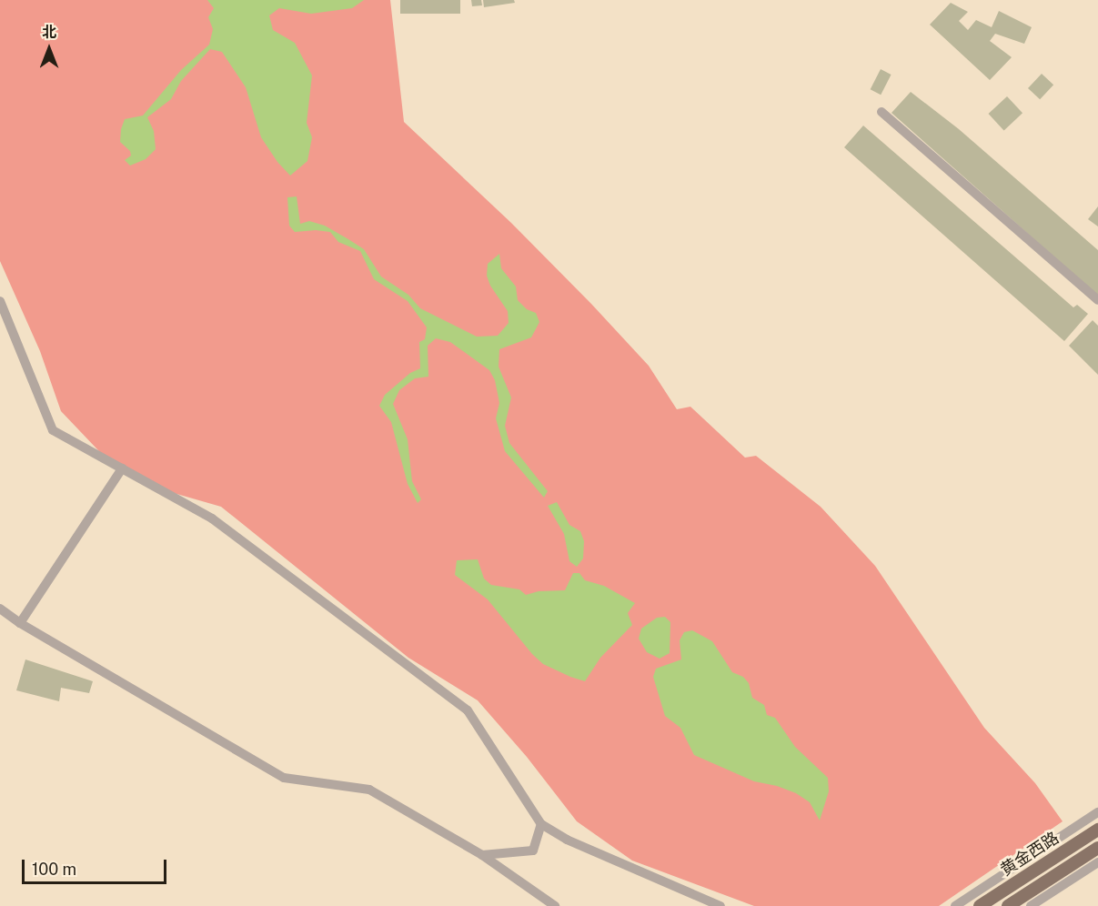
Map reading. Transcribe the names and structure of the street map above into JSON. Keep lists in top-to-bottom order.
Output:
{
  "streets": {
    "main road": ["黄金西路"]
  },
  "scale_bar": "100 m",
  "north": "top"
}
